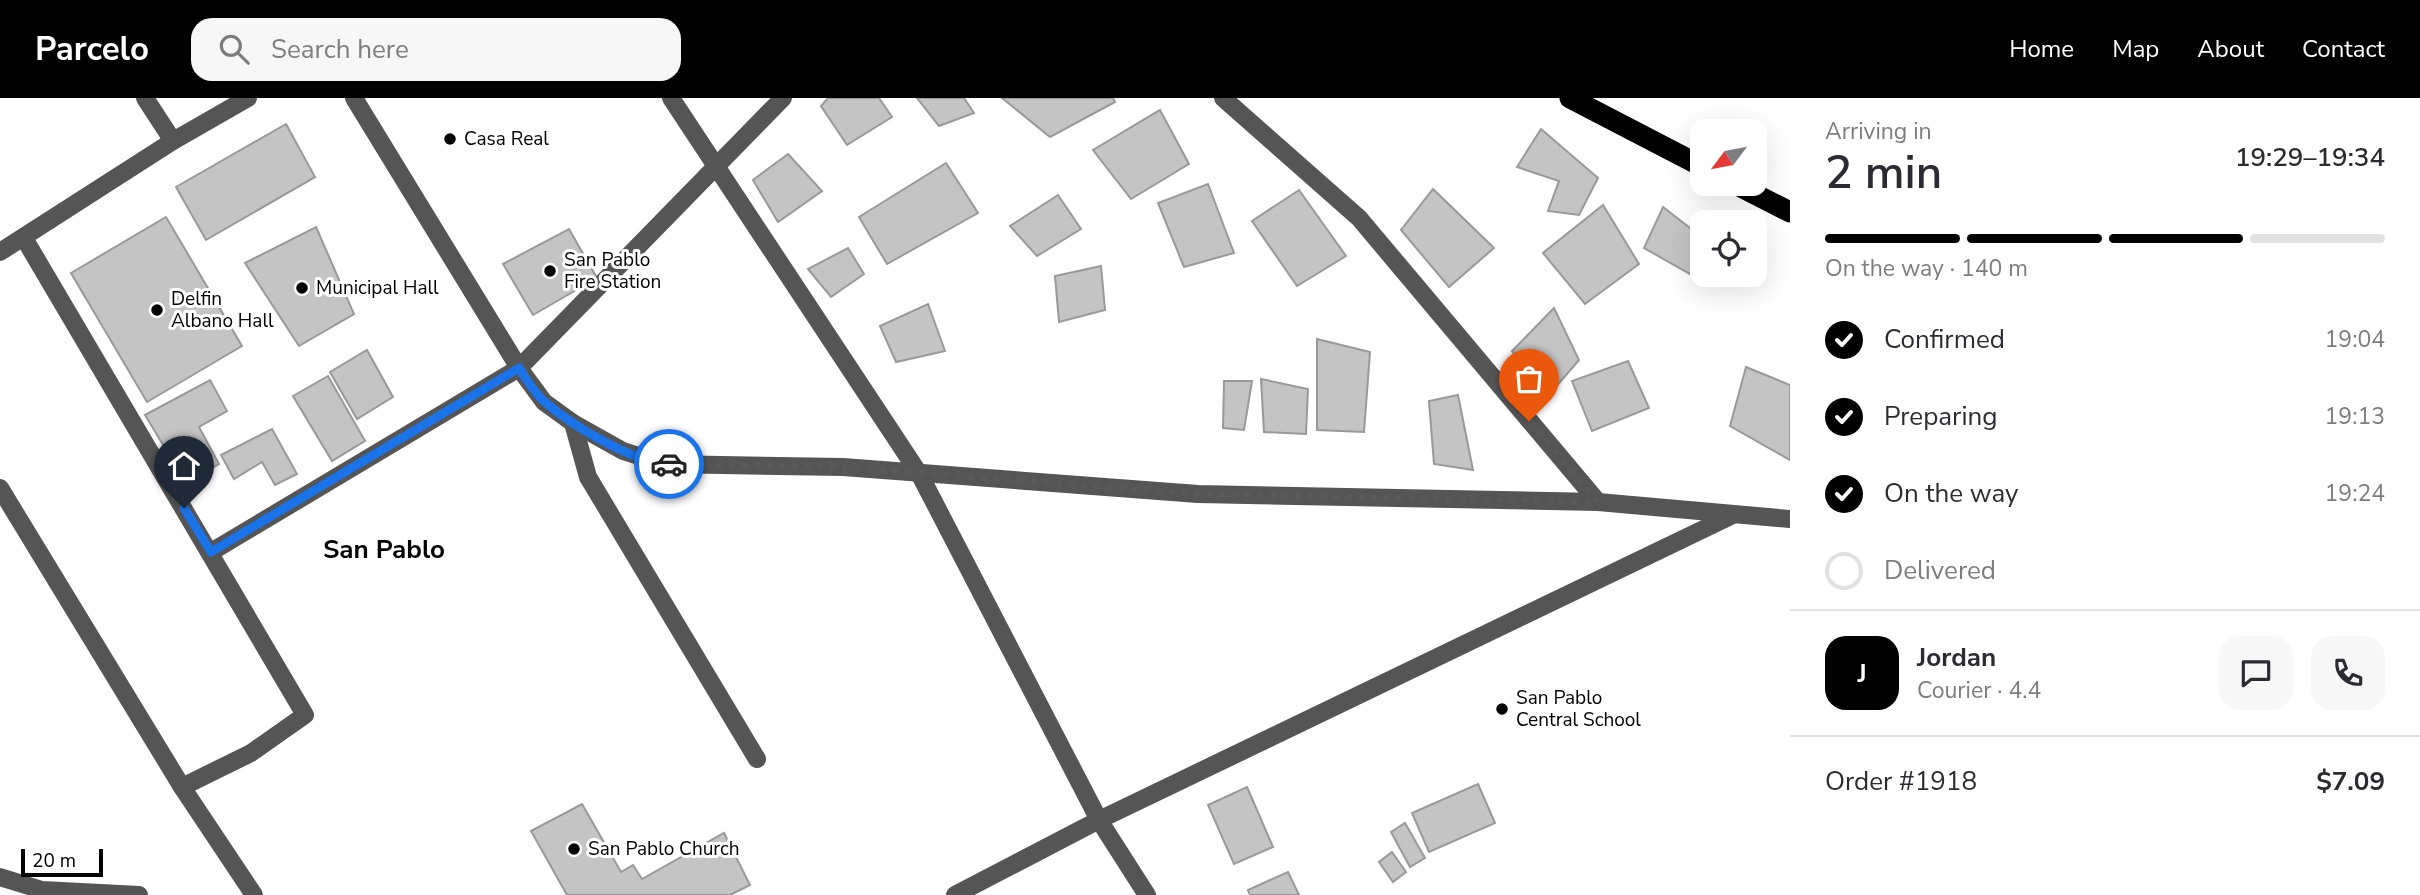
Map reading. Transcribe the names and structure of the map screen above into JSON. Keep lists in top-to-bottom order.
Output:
{
  "districts": ["San Pablo"],
  "places": [
    "Casa Real",
    "San Pablo Fire Station",
    "Municipal Hall",
    "Delfin Albano Hall",
    "San Pablo Central School",
    "San Pablo Church"
  ],
  "scale_bar": "20 m",
  "north": "bottom left",
  "page": {
    "header": "Parcelo",
    "search": "Search here",
    "nav": [
      "Home",
      "Map",
      "About",
      "Contact"
    ],
    "heading": ["2 min", "Arriving in", "19:29–19:34"],
    "panel": [
      "Jordan",
      "Courier · 4.4",
      "Order #1918",
      "$7.09"
    ],
    "bar": "On the way · 140 m",
    "list": [
      ["Confirmed", "19:04"],
      ["Preparing", "19:13"],
      ["On the way", "19:24"],
      "Delivered"
    ],
    "round": "J",
    "scale": "20 m"
  }
}
